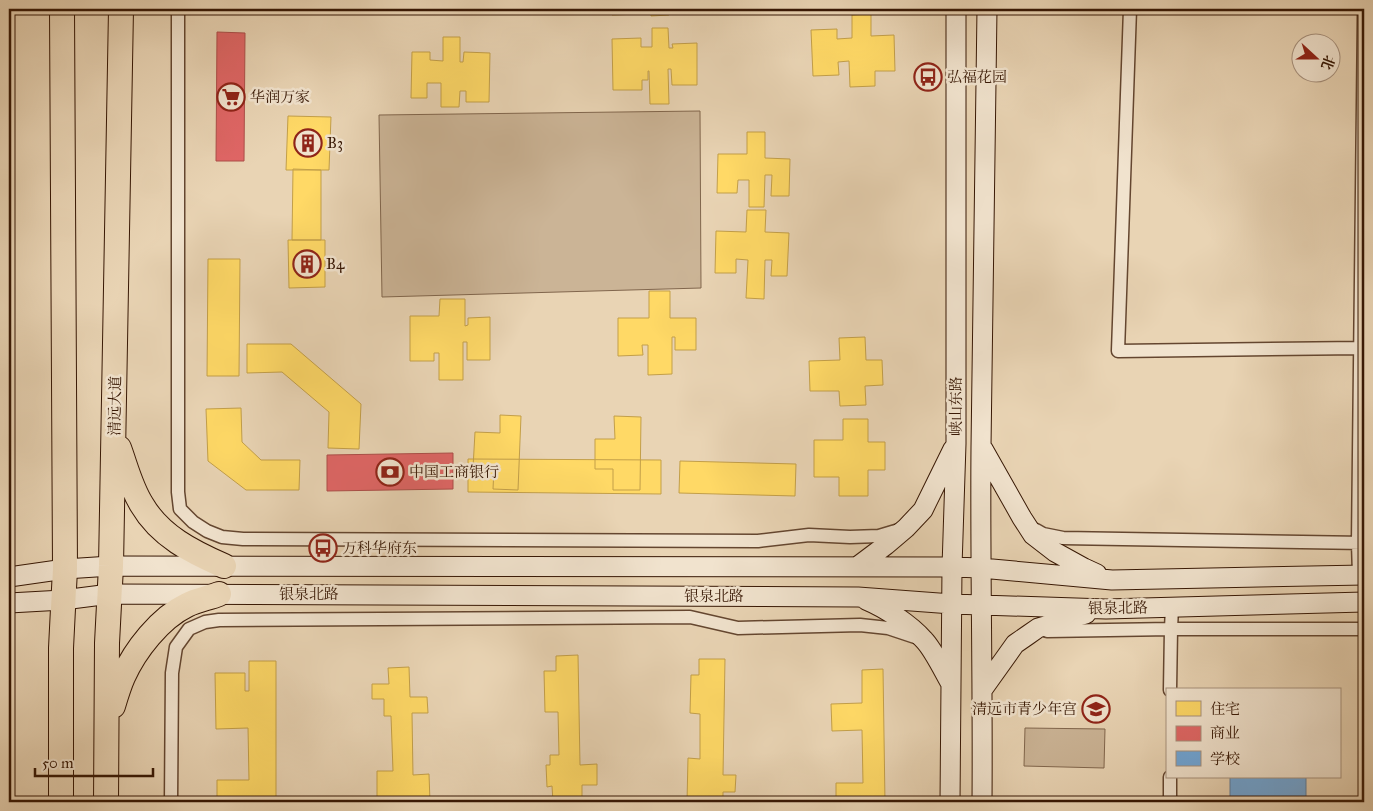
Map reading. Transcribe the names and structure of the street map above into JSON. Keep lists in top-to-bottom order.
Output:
{
  "streets": {
    "highway": ["清远大道"],
    "main road": ["峡山东路", "银泉北路"]
  },
  "crossings": [
    ["清远大道", "银泉北路"],
    ["峡山东路", "银泉北路"]
  ],
  "places": {
    "bus stop": ["弘福花园", "万科华府东"],
    "supermarket": ["华润万家"],
    "building": ["B3", "B4"],
    "bank": ["中国工商银行"],
    "school or university": ["清远市青少年宫"]
  },
  "legend": ["住宅", "商业", "学校"],
  "scale_bar": "50 m",
  "north": "right"
}
